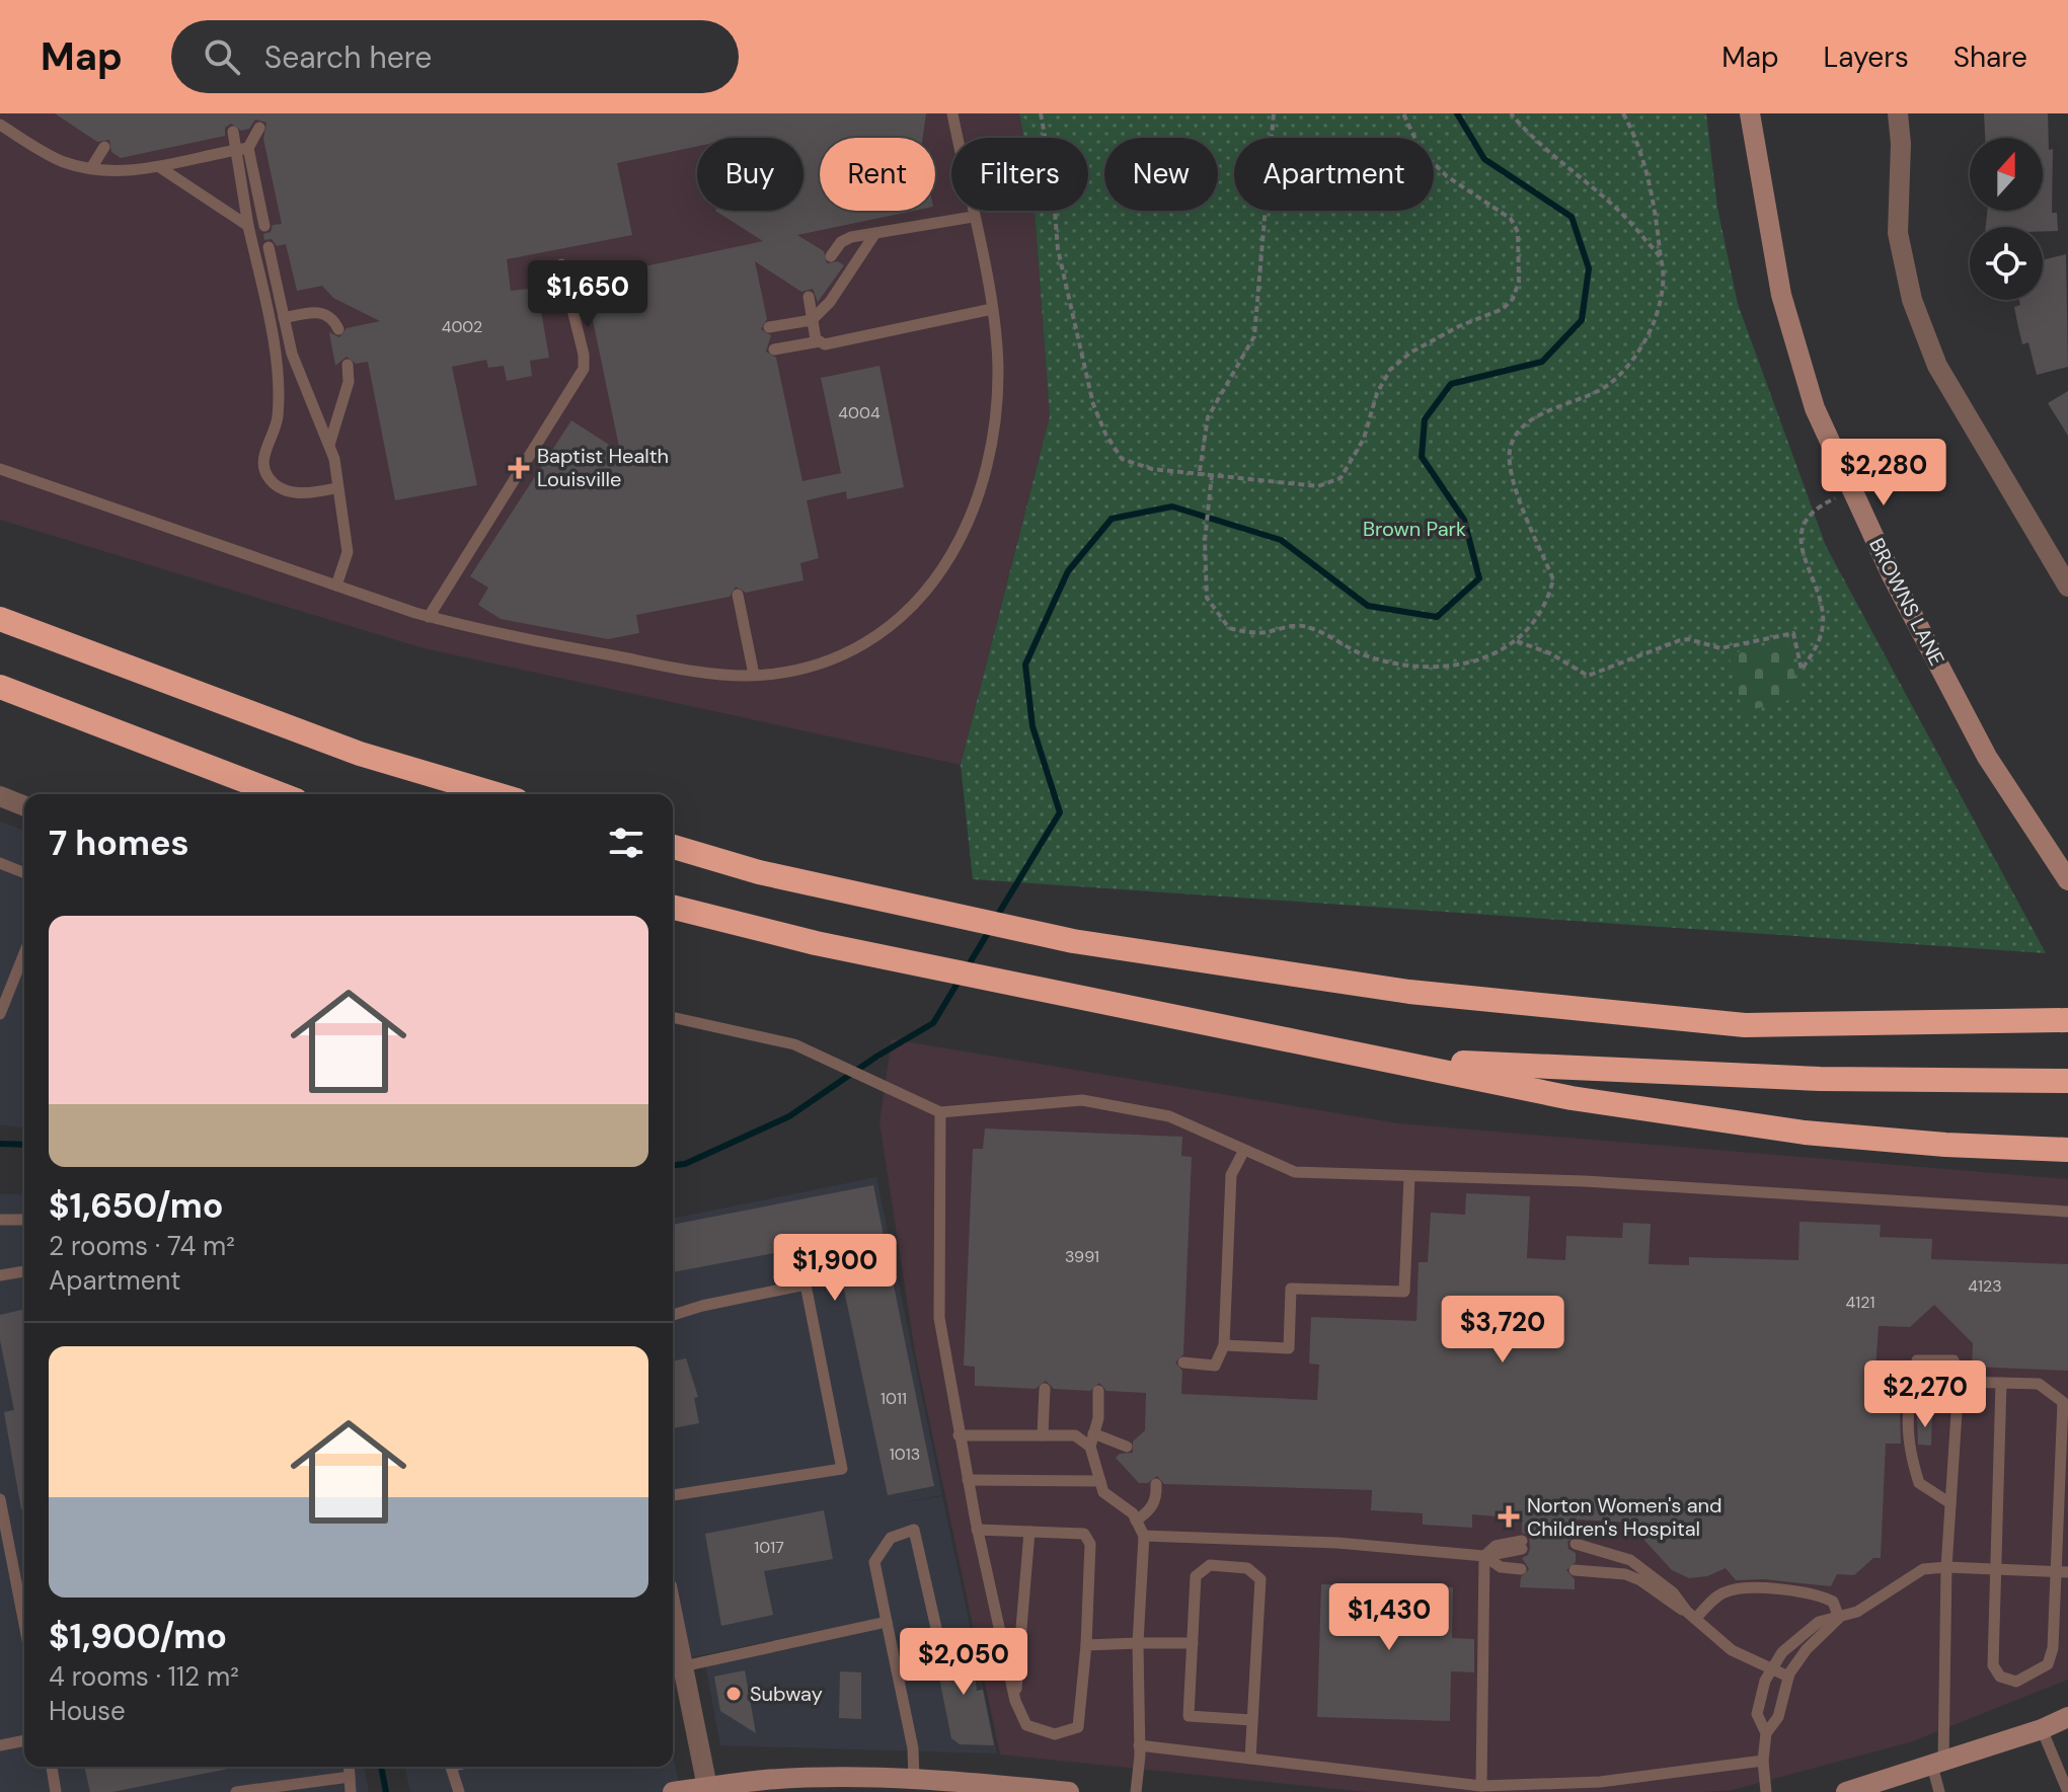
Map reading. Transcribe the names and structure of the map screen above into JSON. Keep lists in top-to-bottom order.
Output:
{
  "streets": {
    "street": ["BROWNS LANE"]
  },
  "parks": ["Brown Park"],
  "places": {
    "health": ["Baptist Health Louisville", "Norton Women's and Children's Hospital"],
    "other": ["Subway"]
  },
  "house_numbers": [
    "4002",
    "4004",
    "3991",
    "4123",
    "4121",
    "1011",
    "1013",
    "1017"
  ],
  "north": "top",
  "page": {
    "header": "Map",
    "search": "Search here",
    "nav": ["Map", "Layers", "Share"],
    "chip": [
      "Buy",
      "Rent",
      "Filters",
      "New",
      "Apartment"
    ],
    "price": [
      "$1,650",
      "$2,280",
      "$1,900",
      "$3,720",
      "$2,270",
      "$1,430",
      "$2,050"
    ],
    "heading": "7 homes",
    "list": [
      {
        "name": "$1,650/mo",
        "note": "2 rooms · 74 m² · Apartment"
      },
      {
        "name": "$1,900/mo",
        "note": "4 rooms · 112 m² · House"
      }
    ]
  }
}
